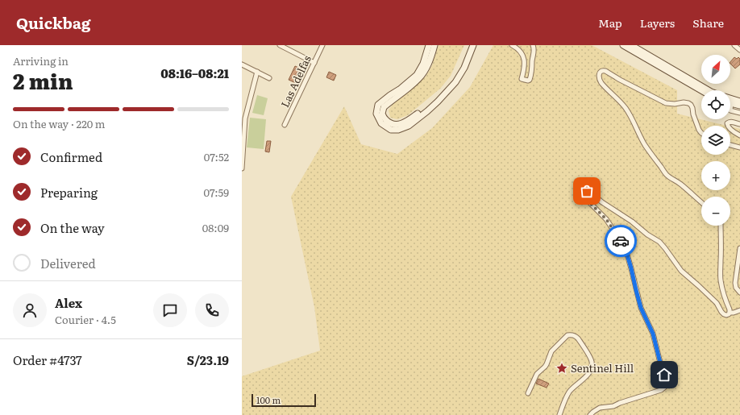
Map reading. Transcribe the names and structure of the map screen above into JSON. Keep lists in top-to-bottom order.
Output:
{
  "streets": {
    "street": ["Las Adelfas"]
  },
  "places": {
    "place": ["Sentinel Hill"]
  },
  "scale_bar": "100 m",
  "north": "top right",
  "page": {
    "header": "Quickbag",
    "nav": ["Map", "Layers", "Share"],
    "heading": ["2 min", "Arriving in", "08:16–08:21"],
    "panel": [
      "Alex",
      "Courier · 4.5",
      "Order #4737",
      "S/23.19"
    ],
    "map_buttons": ["+", "−"],
    "bar": "On the way · 220 m",
    "list": [
      ["Confirmed", "07:52"],
      ["Preparing", "07:59"],
      ["On the way", "08:09"],
      "Delivered"
    ],
    "scale": "100 m"
  }
}
